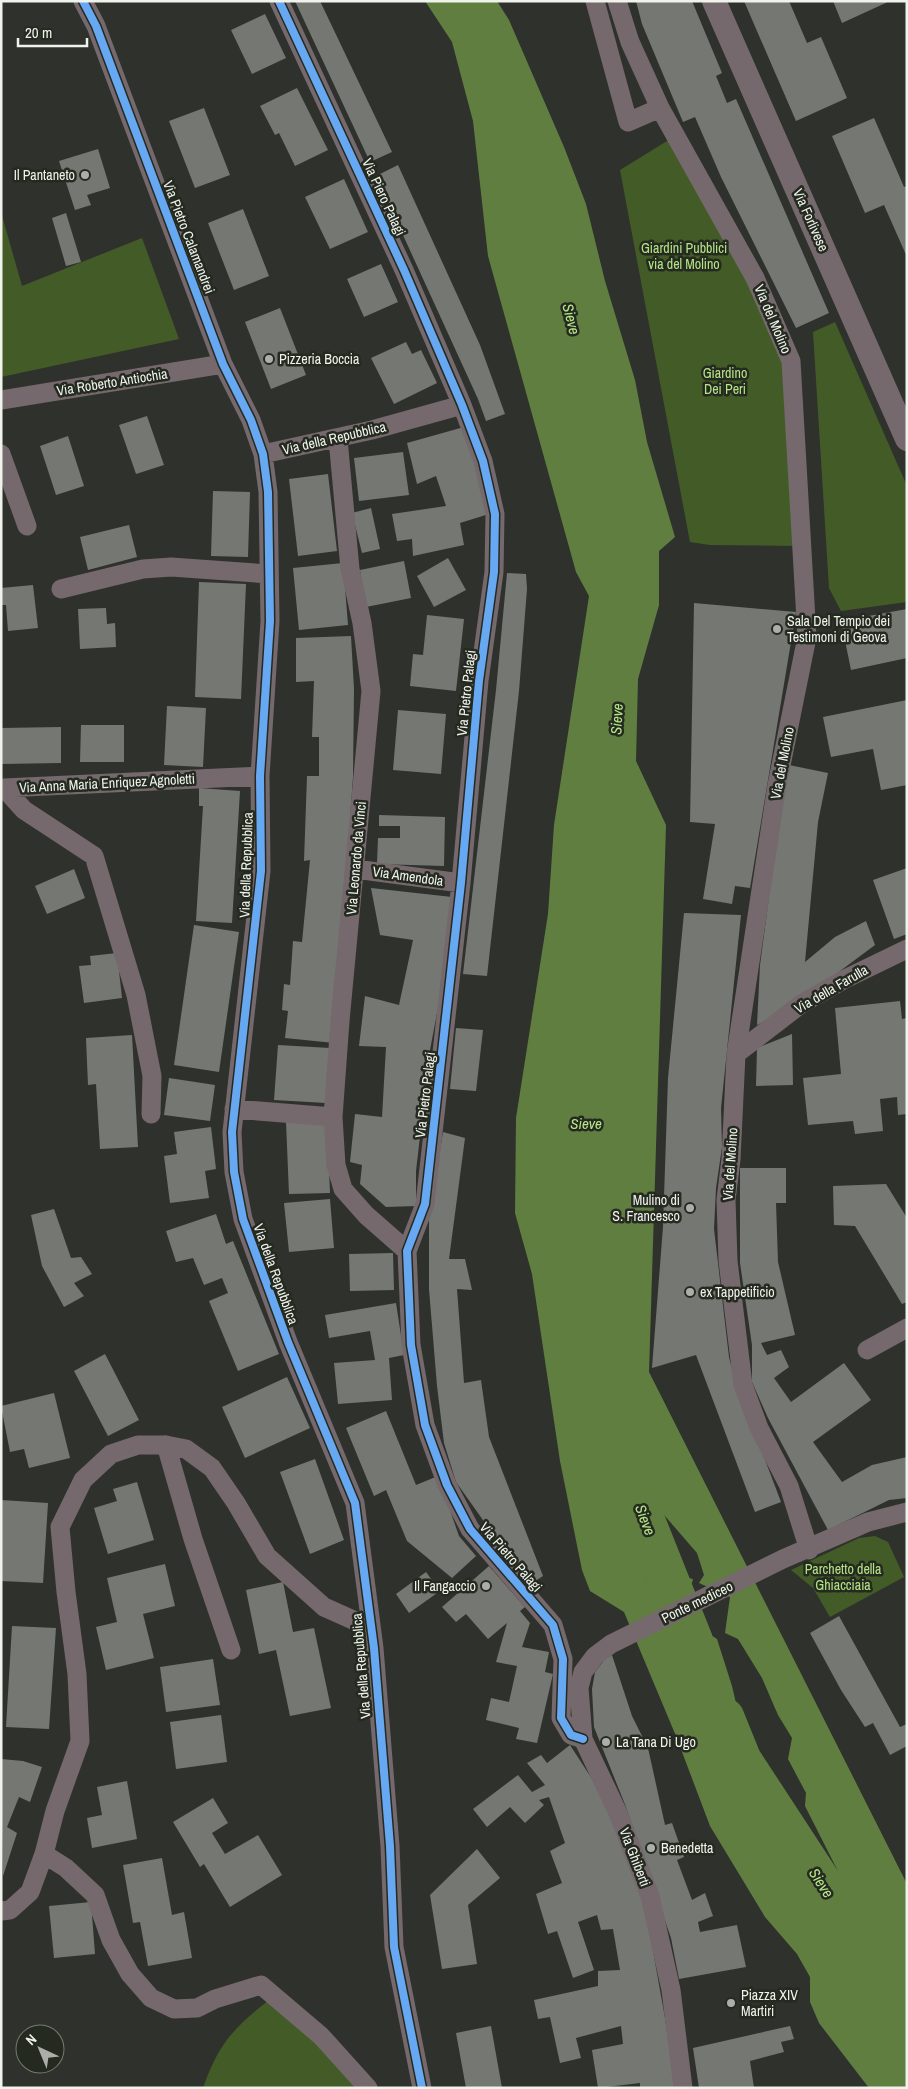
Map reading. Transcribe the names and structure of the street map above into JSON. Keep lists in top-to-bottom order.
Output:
{
  "streets": {
    "street": [
      "Via Piero Palagi",
      "Via Forlivese",
      "Via Pietro Calamandrei",
      "Via del Molino",
      "Via Roberto Antiochia",
      "Via della Repubblica",
      "Via Pietro Palagi",
      "Via Anna Maria Enriquez Agnoletti",
      "Via Leonardo da Vinci",
      "Via Amendola",
      "Via della Farulla",
      "Ponte mediceo",
      "Via Ghiberti"
    ]
  },
  "crossings": [
    ["Via Piero Palagi", "Via della Repubblica"],
    ["Via Piero Palagi", "Via Pietro Palagi"],
    ["Via Pietro Calamandrei", "Via Roberto Antiochia"],
    ["Via Pietro Calamandrei", "Via della Repubblica"],
    ["Via del Molino", "Via della Farulla"],
    ["Via del Molino", "Ponte mediceo"],
    ["Via della Repubblica", "Via Pietro Palagi"],
    ["Via della Repubblica", "Via Anna Maria Enriquez Agnoletti"],
    ["Via della Repubblica", "Via Leonardo da Vinci"],
    ["Via Pietro Palagi", "Via Leonardo da Vinci"],
    ["Via Pietro Palagi", "Via Amendola"],
    ["Via Pietro Palagi", "Via Ghiberti"],
    ["Via Leonardo da Vinci", "Via Amendola"],
    ["Ponte mediceo", "Via Ghiberti"]
  ],
  "water": ["Sieve"],
  "parks": ["Giardini Pubblici via del Molino", "Giardino Dei Peri", "Parchetto della Ghiacciaia"],
  "places": [
    "Il Pantaneto",
    "Pizzeria Boccia",
    "Sala Del Tempio dei Testimoni di Geova",
    "Mulino di S. Francesco",
    "ex Tappetificio",
    "Il Fangaccio",
    "La Tana Di Ugo",
    "Benedetta",
    "Piazza XIV Martiri"
  ],
  "scale_bar": "20 m",
  "north": "top left"
}
